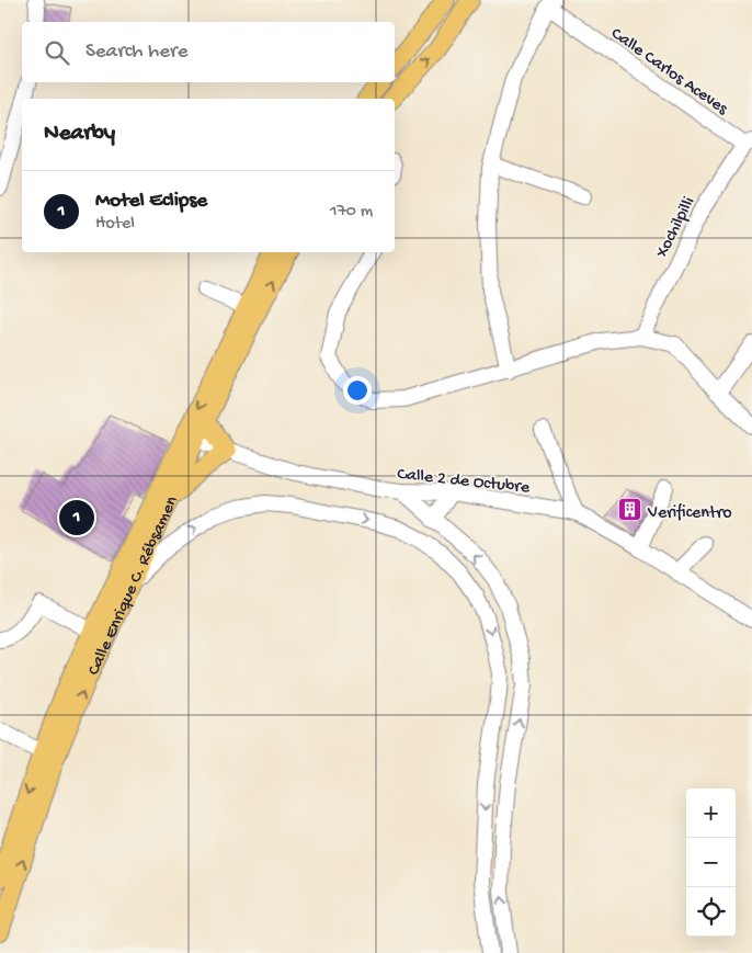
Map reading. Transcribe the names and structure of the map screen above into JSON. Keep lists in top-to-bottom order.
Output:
{
  "streets": {
    "main road": ["Calle Enrique C. Rébsamen"],
    "street": ["Calle Carlos Aceves", "Xochilpilli", "Calle 2 de Octubre"]
  },
  "crossings": [
    ["Calle Carlos Aceves", "Xochilpilli"],
    ["Calle 2 de Octubre", "Calle Enrique C. Rébsamen"]
  ],
  "places": {
    "building": ["Verificentro"]
  },
  "page": {
    "search": "Search here",
    "heading": "Nearby",
    "list": [
      {
        "mark": "1",
        "name": "Motel Eclipse",
        "note": "Hotel",
        "value": "170 m"
      }
    ],
    "pins": "1",
    "map_buttons": ["+", "−"]
  }
}
